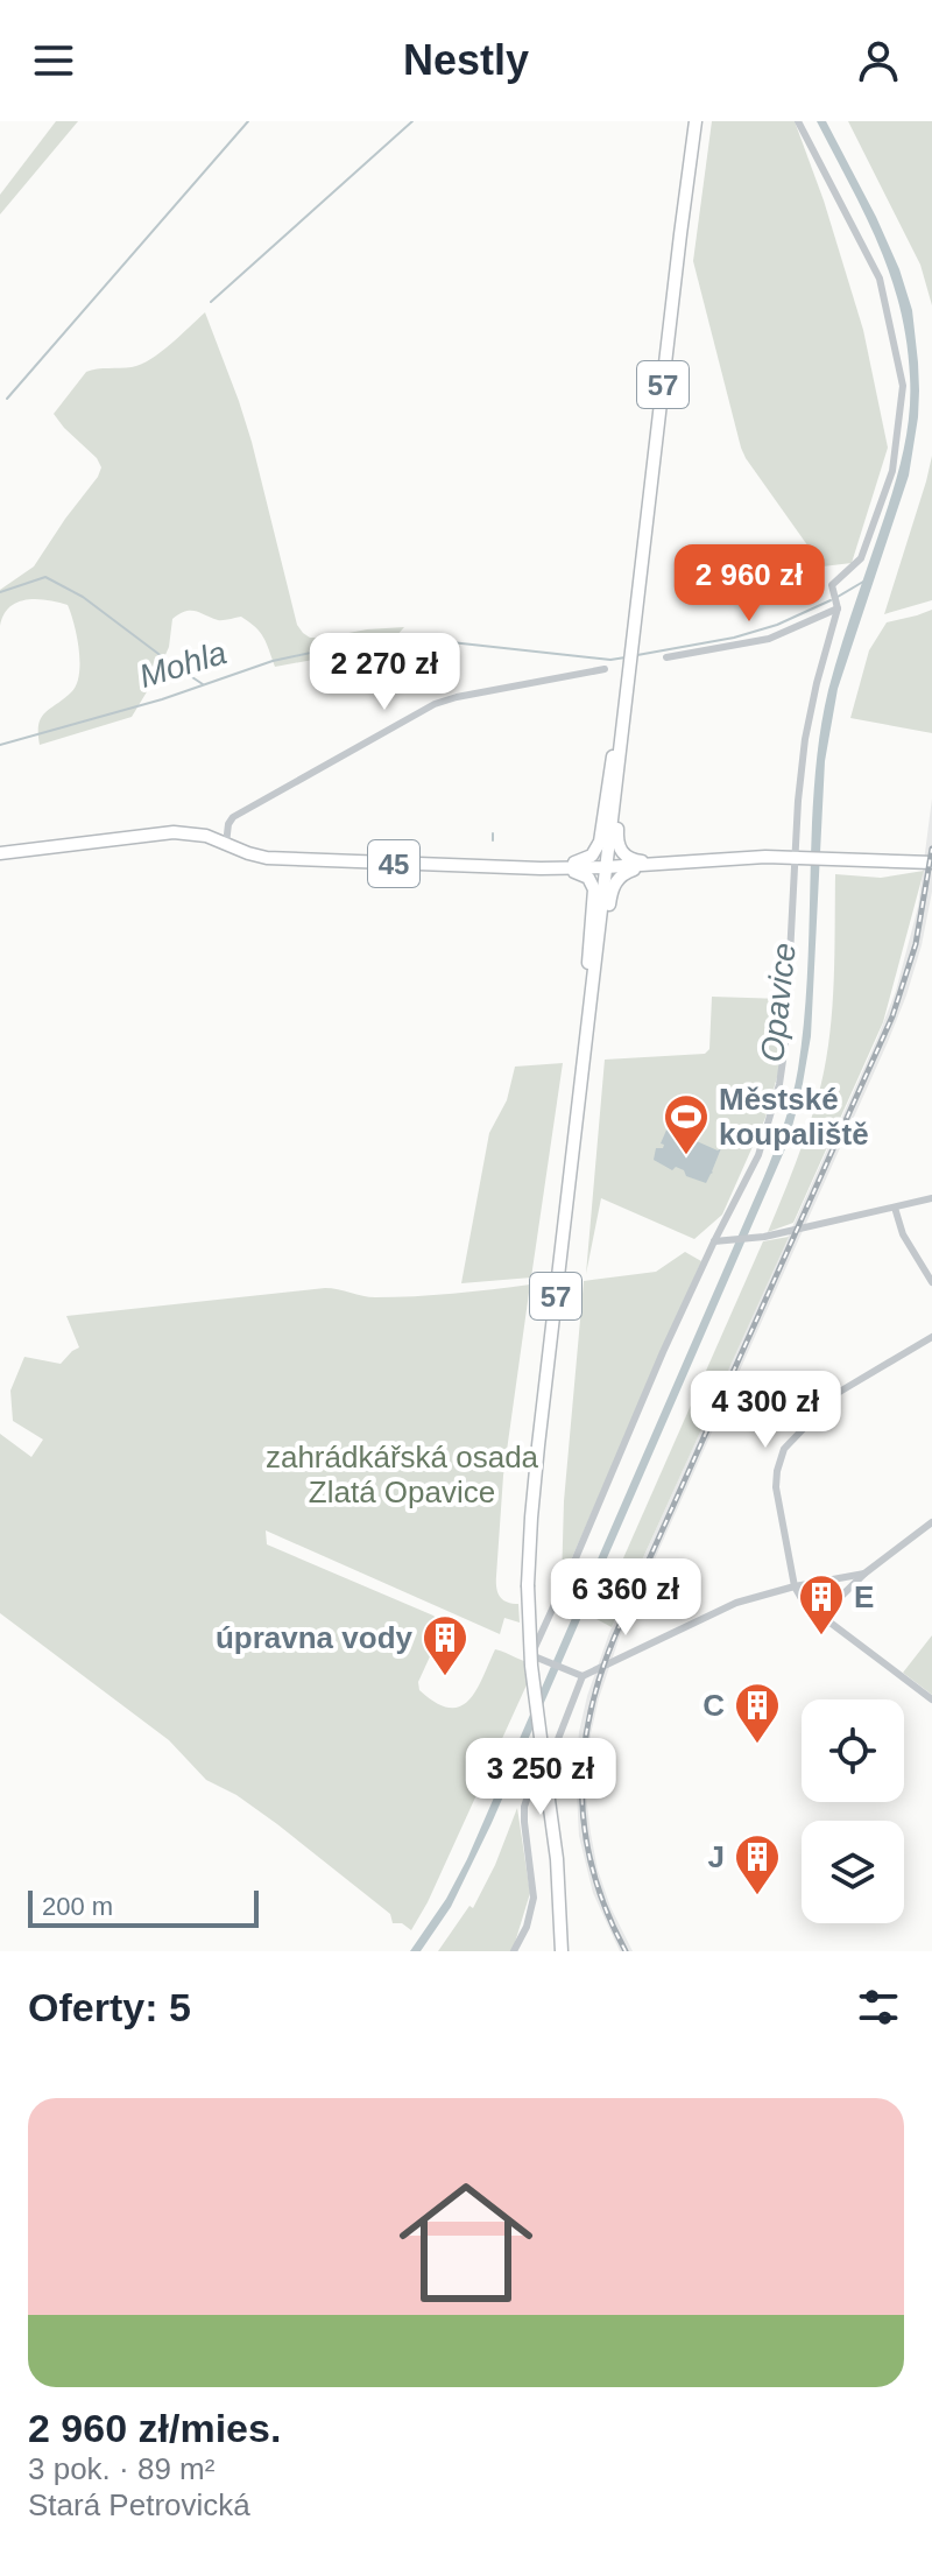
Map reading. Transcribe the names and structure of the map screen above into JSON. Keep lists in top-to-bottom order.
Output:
{
  "streets": {
    "main road": ["57", "45"]
  },
  "crossings": [
    ["57", "45"]
  ],
  "water": ["Mohla", "Opavice"],
  "parks": ["zahrádkářská osada Zlatá Opavice"],
  "places": {
    "sports": ["Městské koupaliště"],
    "building": [
      "E",
      "úpravna vody",
      "C",
      "J"
    ]
  },
  "scale_bar": "200 m",
  "page": {
    "header": "Nestly",
    "price": [
      "2 960 zł",
      "2 270 zł",
      "4 300 zł",
      "6 360 zł",
      "3 250 zł"
    ],
    "scale": "200 m",
    "heading": "Oferty: 5",
    "list": [
      {
        "name": "2 960 zł/mies.",
        "note": "3 pok. · 89 m² · Stará Petrovická"
      }
    ]
  }
}
